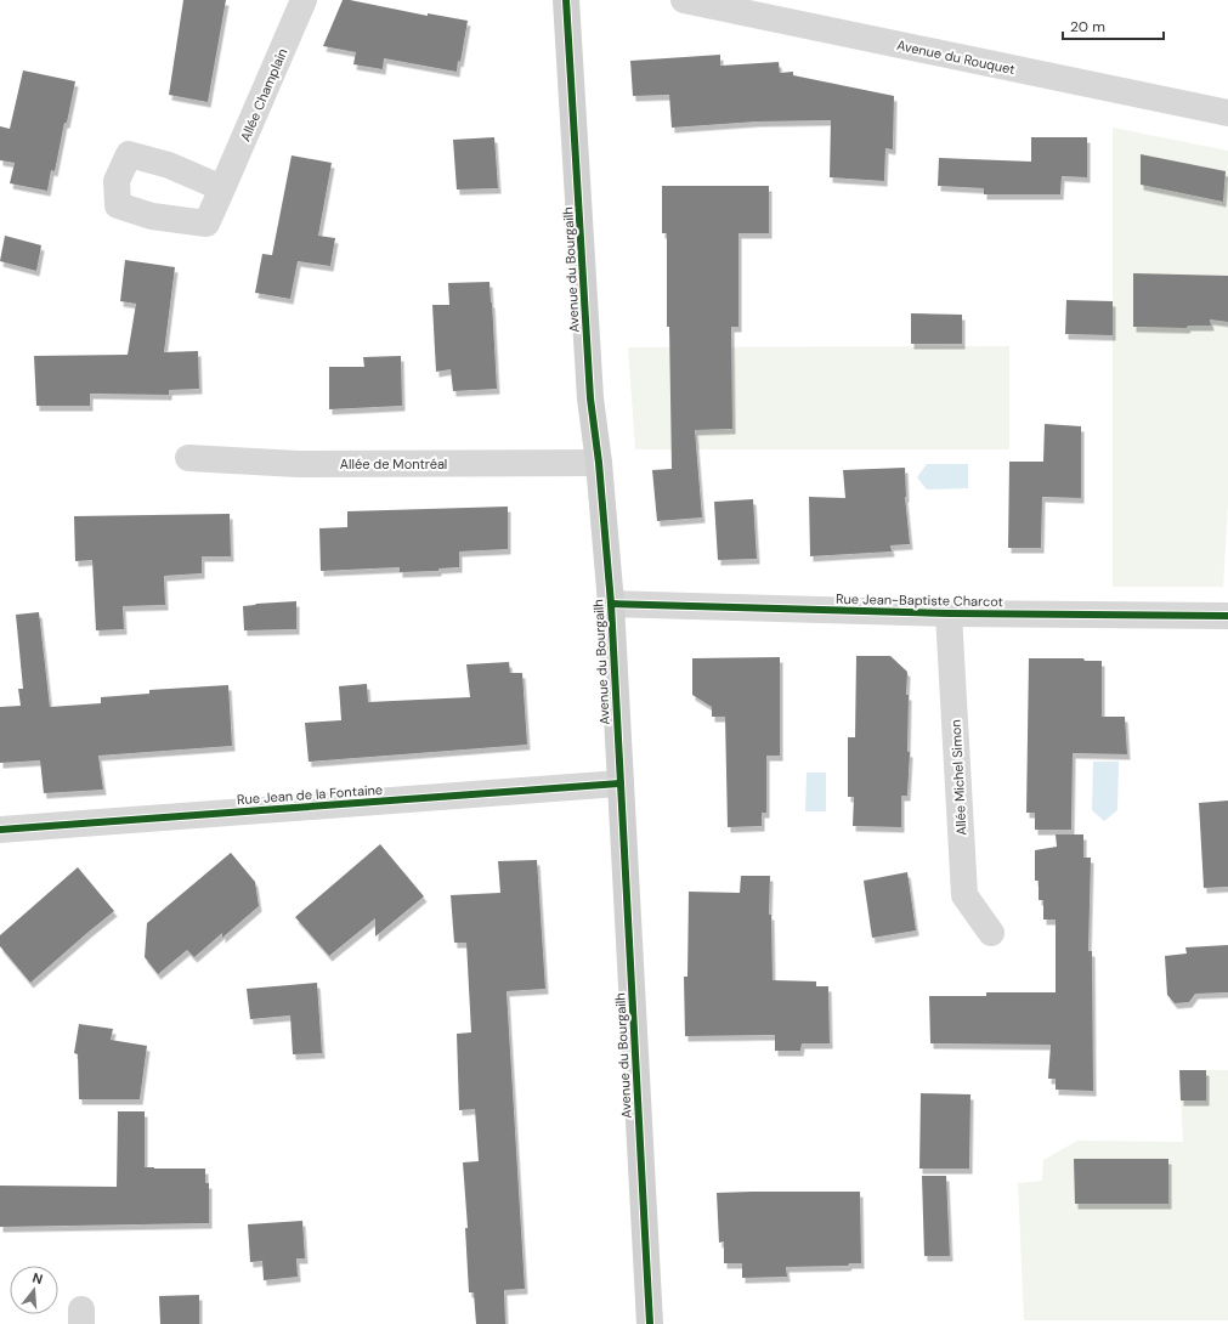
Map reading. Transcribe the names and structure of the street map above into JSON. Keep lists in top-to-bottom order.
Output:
{
  "streets": {
    "main road": ["Avenue du Bourgailh"],
    "street": [
      "Avenue du Rouquet",
      "Allée Champlain",
      "Allée de Montréal",
      "Rue Jean-Baptiste Charcot",
      "Allée Michel Simon",
      "Rue Jean de la Fontaine"
    ]
  },
  "crossings": [
    ["Avenue du Bourgailh", "Allée de Montréal"],
    ["Avenue du Bourgailh", "Rue Jean-Baptiste Charcot"],
    ["Avenue du Bourgailh", "Rue Jean de la Fontaine"],
    ["Rue Jean-Baptiste Charcot", "Allée Michel Simon"]
  ],
  "scale_bar": "20 m",
  "north": "top"
}
